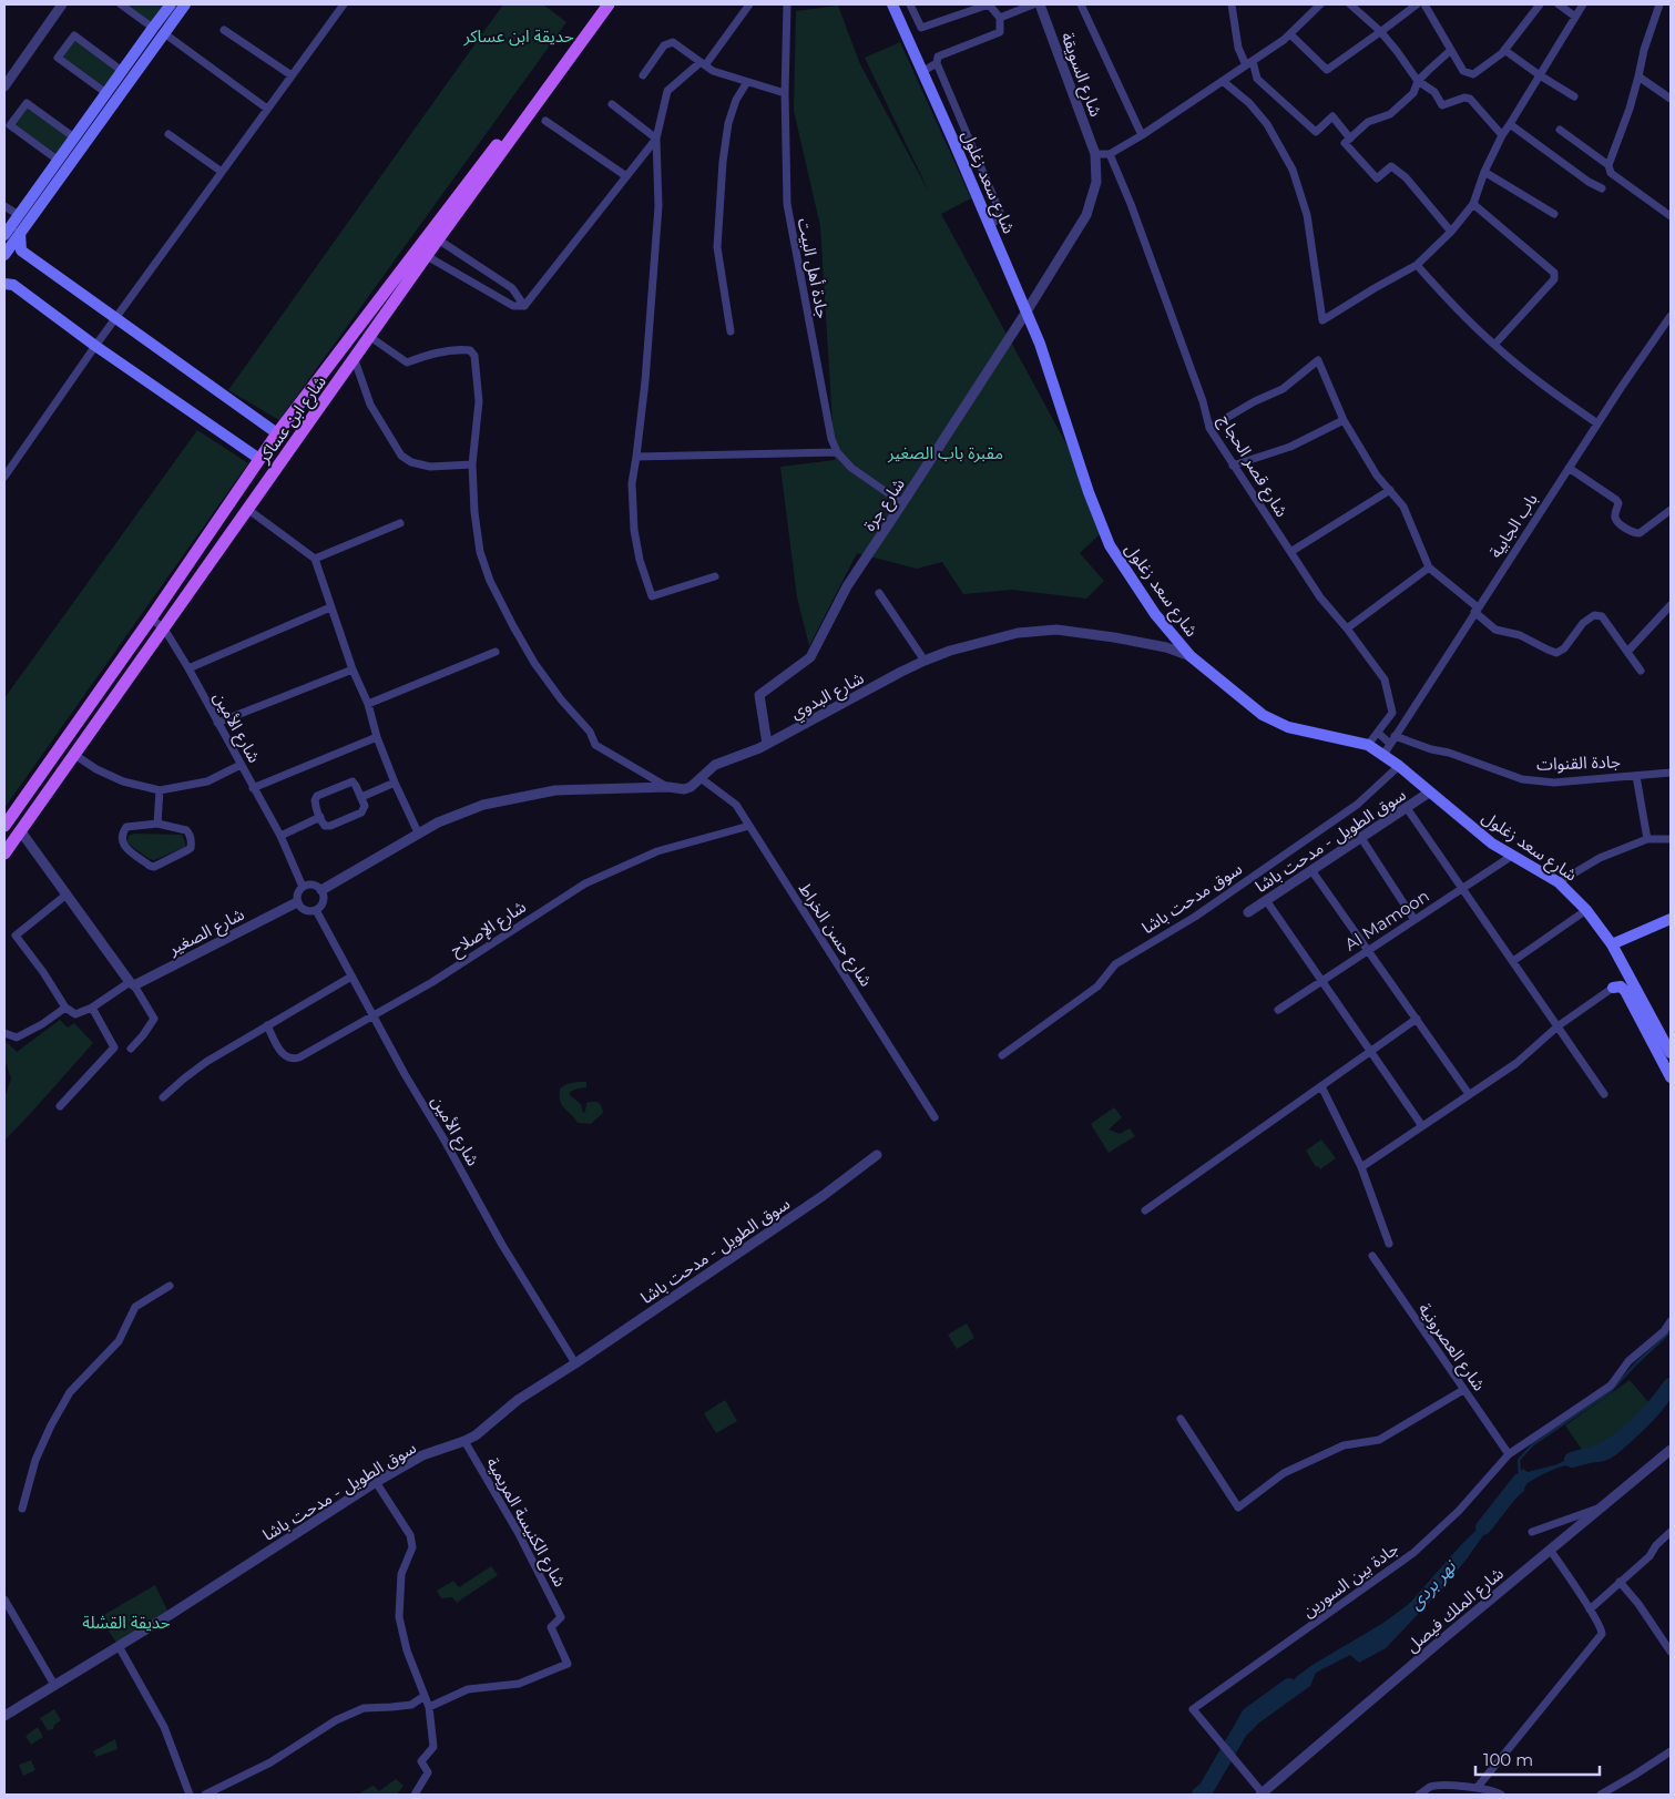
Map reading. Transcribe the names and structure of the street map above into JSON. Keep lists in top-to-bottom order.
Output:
{
  "streets": {
    "main road": ["شارع سعد زغلول", "شارع ابن عساكر"],
    "street": [
      "شارع السويقة",
      "جادة أهل البيت",
      "شارع قصر الحجاج",
      "شارع جرة",
      "باب الجابية",
      "شارع البدوي",
      "شارع الأمين",
      "جادة القنوات",
      "سوق الطويل - مدحت باشا",
      "سوق مدحت باشا",
      "Al Mamoon",
      "شارع الإصلاح",
      "شارع الصغير",
      "شارع حسن الخراط",
      "شارع العصرونية",
      "شارع الكنيسة المريمية",
      "جادة بين السورين",
      "شارع الملك فيصل"
    ]
  },
  "crossings": [
    ["شارع السويقة", "شارع جرة"],
    ["شارع سعد زغلول", "شارع قصر الحجاج"],
    ["شارع سعد زغلول", "شارع جرة"],
    ["شارع سعد زغلول", "باب الجابية"],
    ["شارع سعد زغلول", "شارع البدوي"],
    ["شارع سعد زغلول", "سوق الطويل - مدحت باشا"],
    ["شارع سعد زغلول", "سوق مدحت باشا"],
    ["شارع سعد زغلول", "Al Mamoon"],
    ["جادة أهل البيت", "شارع جرة"],
    ["شارع ابن عساكر", "شارع الأمين"],
    ["شارع جرة", "شارع البدوي"],
    ["باب الجابية", "جادة القنوات"],
    ["شارع البدوي", "شارع حسن الخراط"],
    ["شارع الأمين", "سوق الطويل - مدحت باشا"],
    ["شارع الأمين", "شارع الإصلاح"],
    ["شارع الأمين", "شارع الصغير"],
    ["سوق الطويل - مدحت باشا", "شارع الكنيسة المريمية"],
    ["شارع الإصلاح", "شارع حسن الخراط"],
    ["شارع العصرونية", "جادة بين السورين"],
    ["جادة بين السورين", "شارع الملك فيصل"]
  ],
  "water": ["نهر بردى"],
  "parks": ["حديقة ابن عساكر", "مقبرة باب الصغير", "حديقة القشلة"],
  "scale_bar": "100 m"
}
